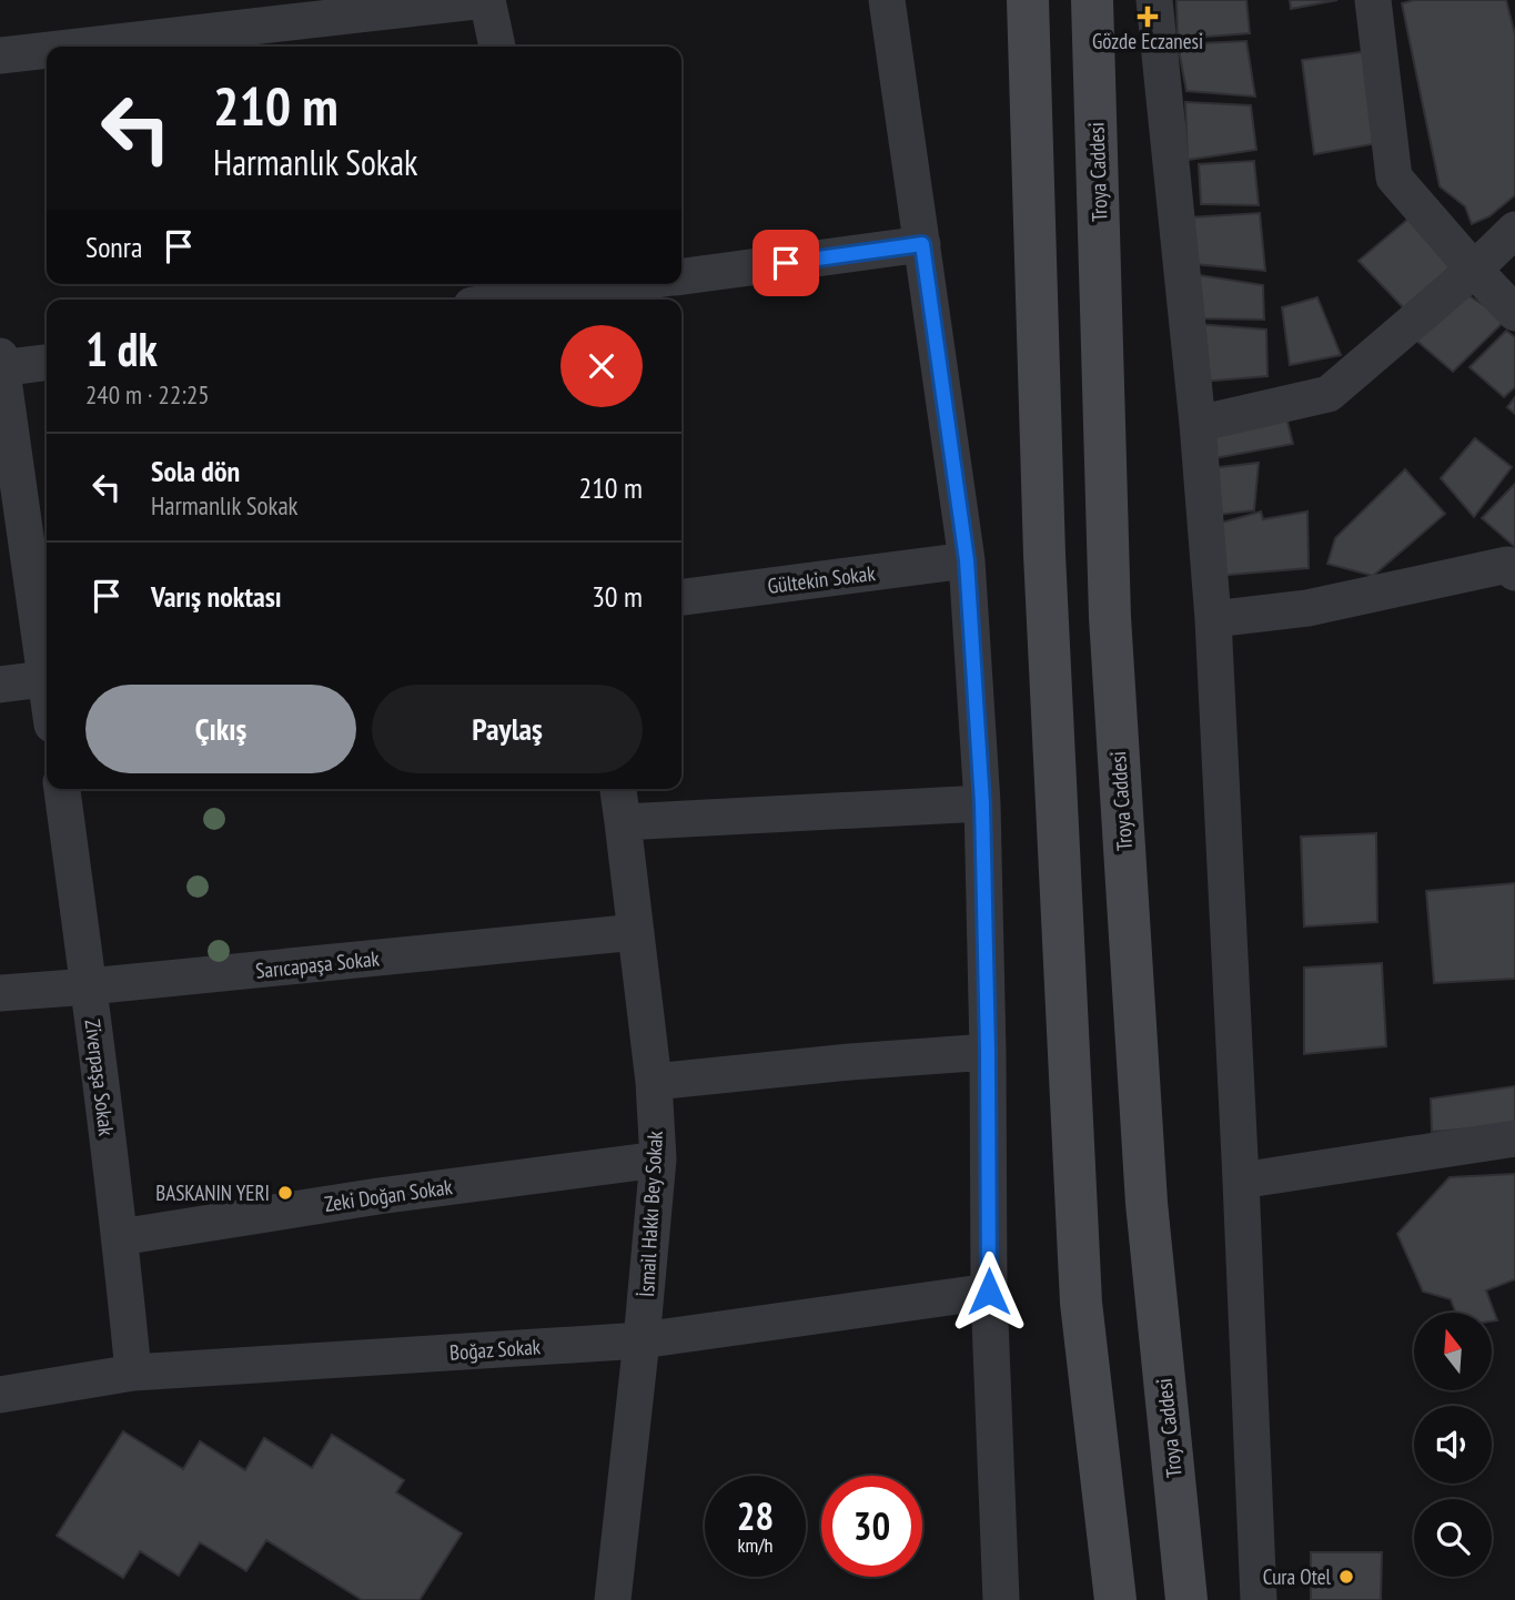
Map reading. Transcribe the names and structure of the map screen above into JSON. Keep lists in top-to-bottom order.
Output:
{
  "streets": {
    "main road": ["Troya Caddesi"],
    "street": [
      "Gültekin Sokak",
      "Sarıcapaşa Sokak",
      "Ziverpaşa Sokak",
      "Zeki Doğan Sokak",
      "İsmail Hakkı Bey Sokak",
      "Boğaz Sokak"
    ]
  },
  "crossings": [
    ["Sarıcapaşa Sokak", "Ziverpaşa Sokak"],
    ["Sarıcapaşa Sokak", "İsmail Hakkı Bey Sokak"],
    ["Ziverpaşa Sokak", "Zeki Doğan Sokak"],
    ["Ziverpaşa Sokak", "Boğaz Sokak"],
    ["Zeki Doğan Sokak", "İsmail Hakkı Bey Sokak"],
    ["İsmail Hakkı Bey Sokak", "Boğaz Sokak"]
  ],
  "places": {
    "health": ["Gözde Eczanesi"],
    "other": ["BASKANIN YERI", "Cura Otel"]
  },
  "north": "top",
  "page": {
    "turn": ["210 m", "Harmanlık Sokak"],
    "then": "Sonra",
    "heading": ["1 dk", "240 m · 22:25"],
    "list": [
      {
        "name": "Sola dön",
        "note": "Harmanlık Sokak",
        "value": "210 m"
      },
      {
        "name": "Varış noktası",
        "value": "30 m"
      }
    ],
    "buttons": ["Çıkış", "Paylaş"],
    "speed": "28 km/h",
    "limit": "30"
  }
}
